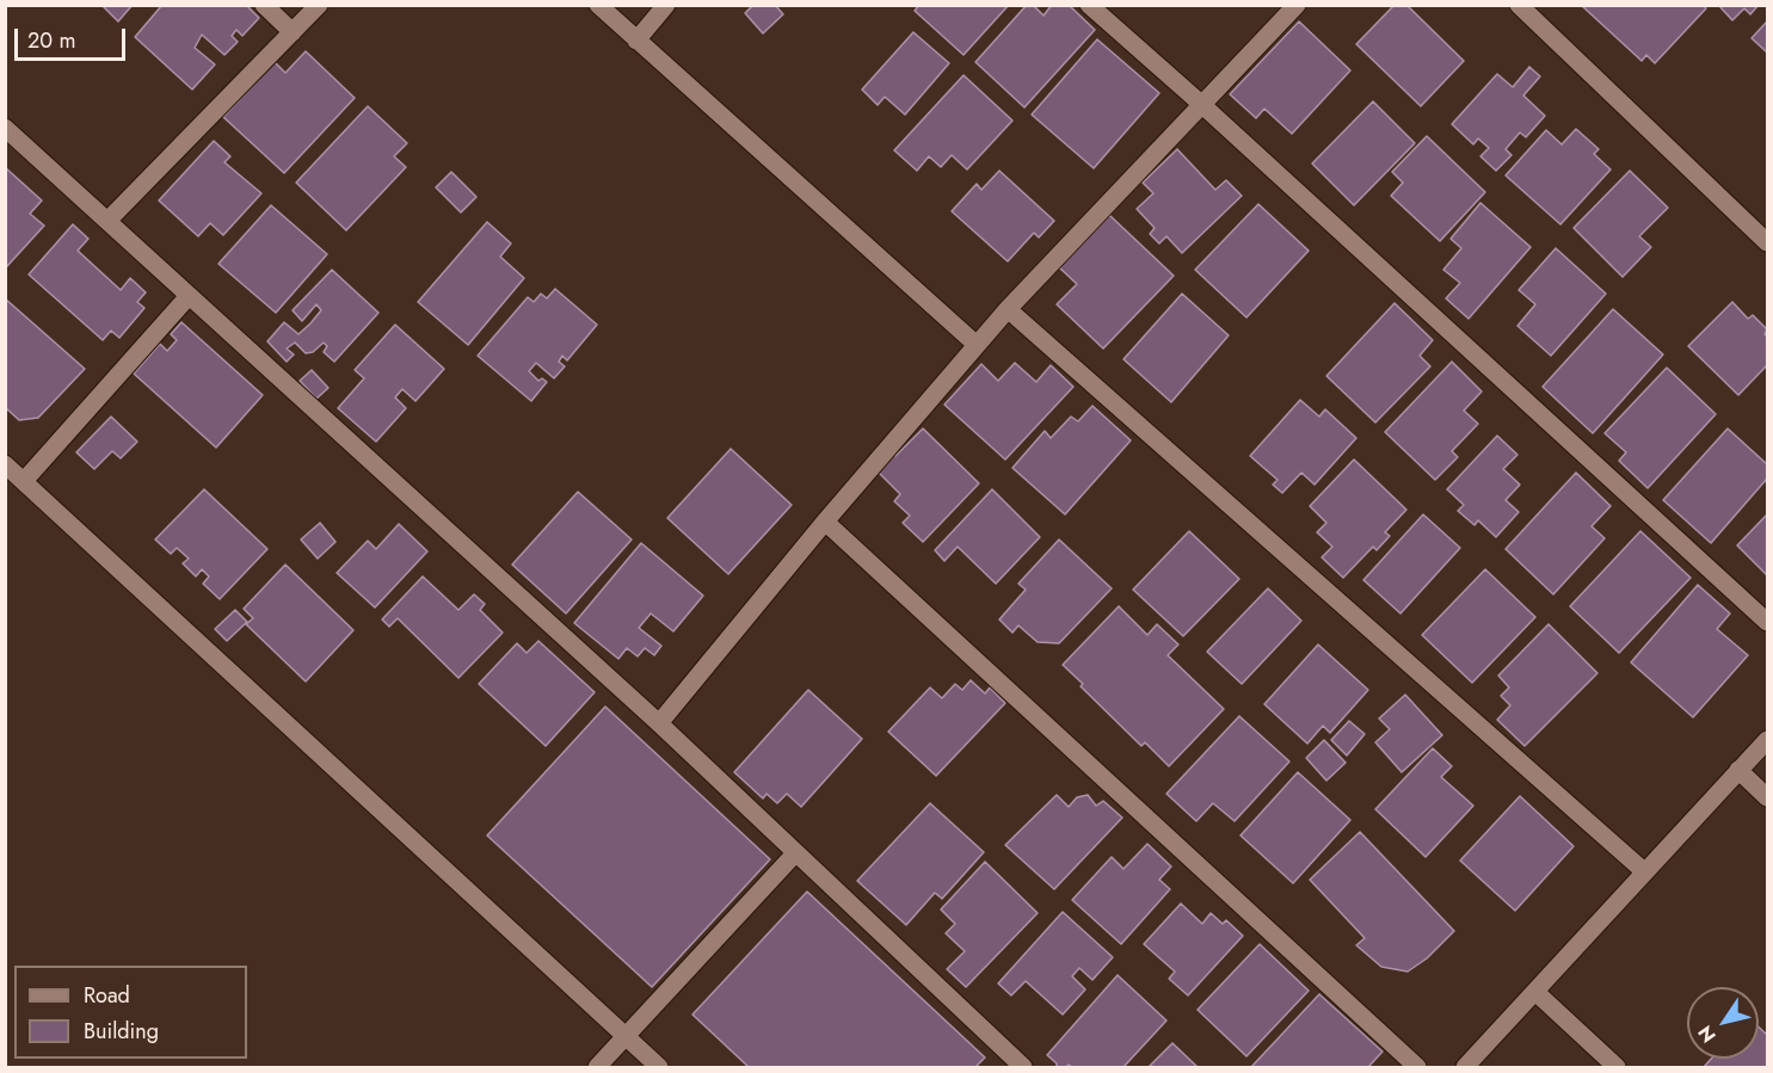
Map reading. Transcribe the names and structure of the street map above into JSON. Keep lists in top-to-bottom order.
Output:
{
  "legend": ["Road", "Building"],
  "scale_bar": "20 m",
  "north": "bottom left"
}
